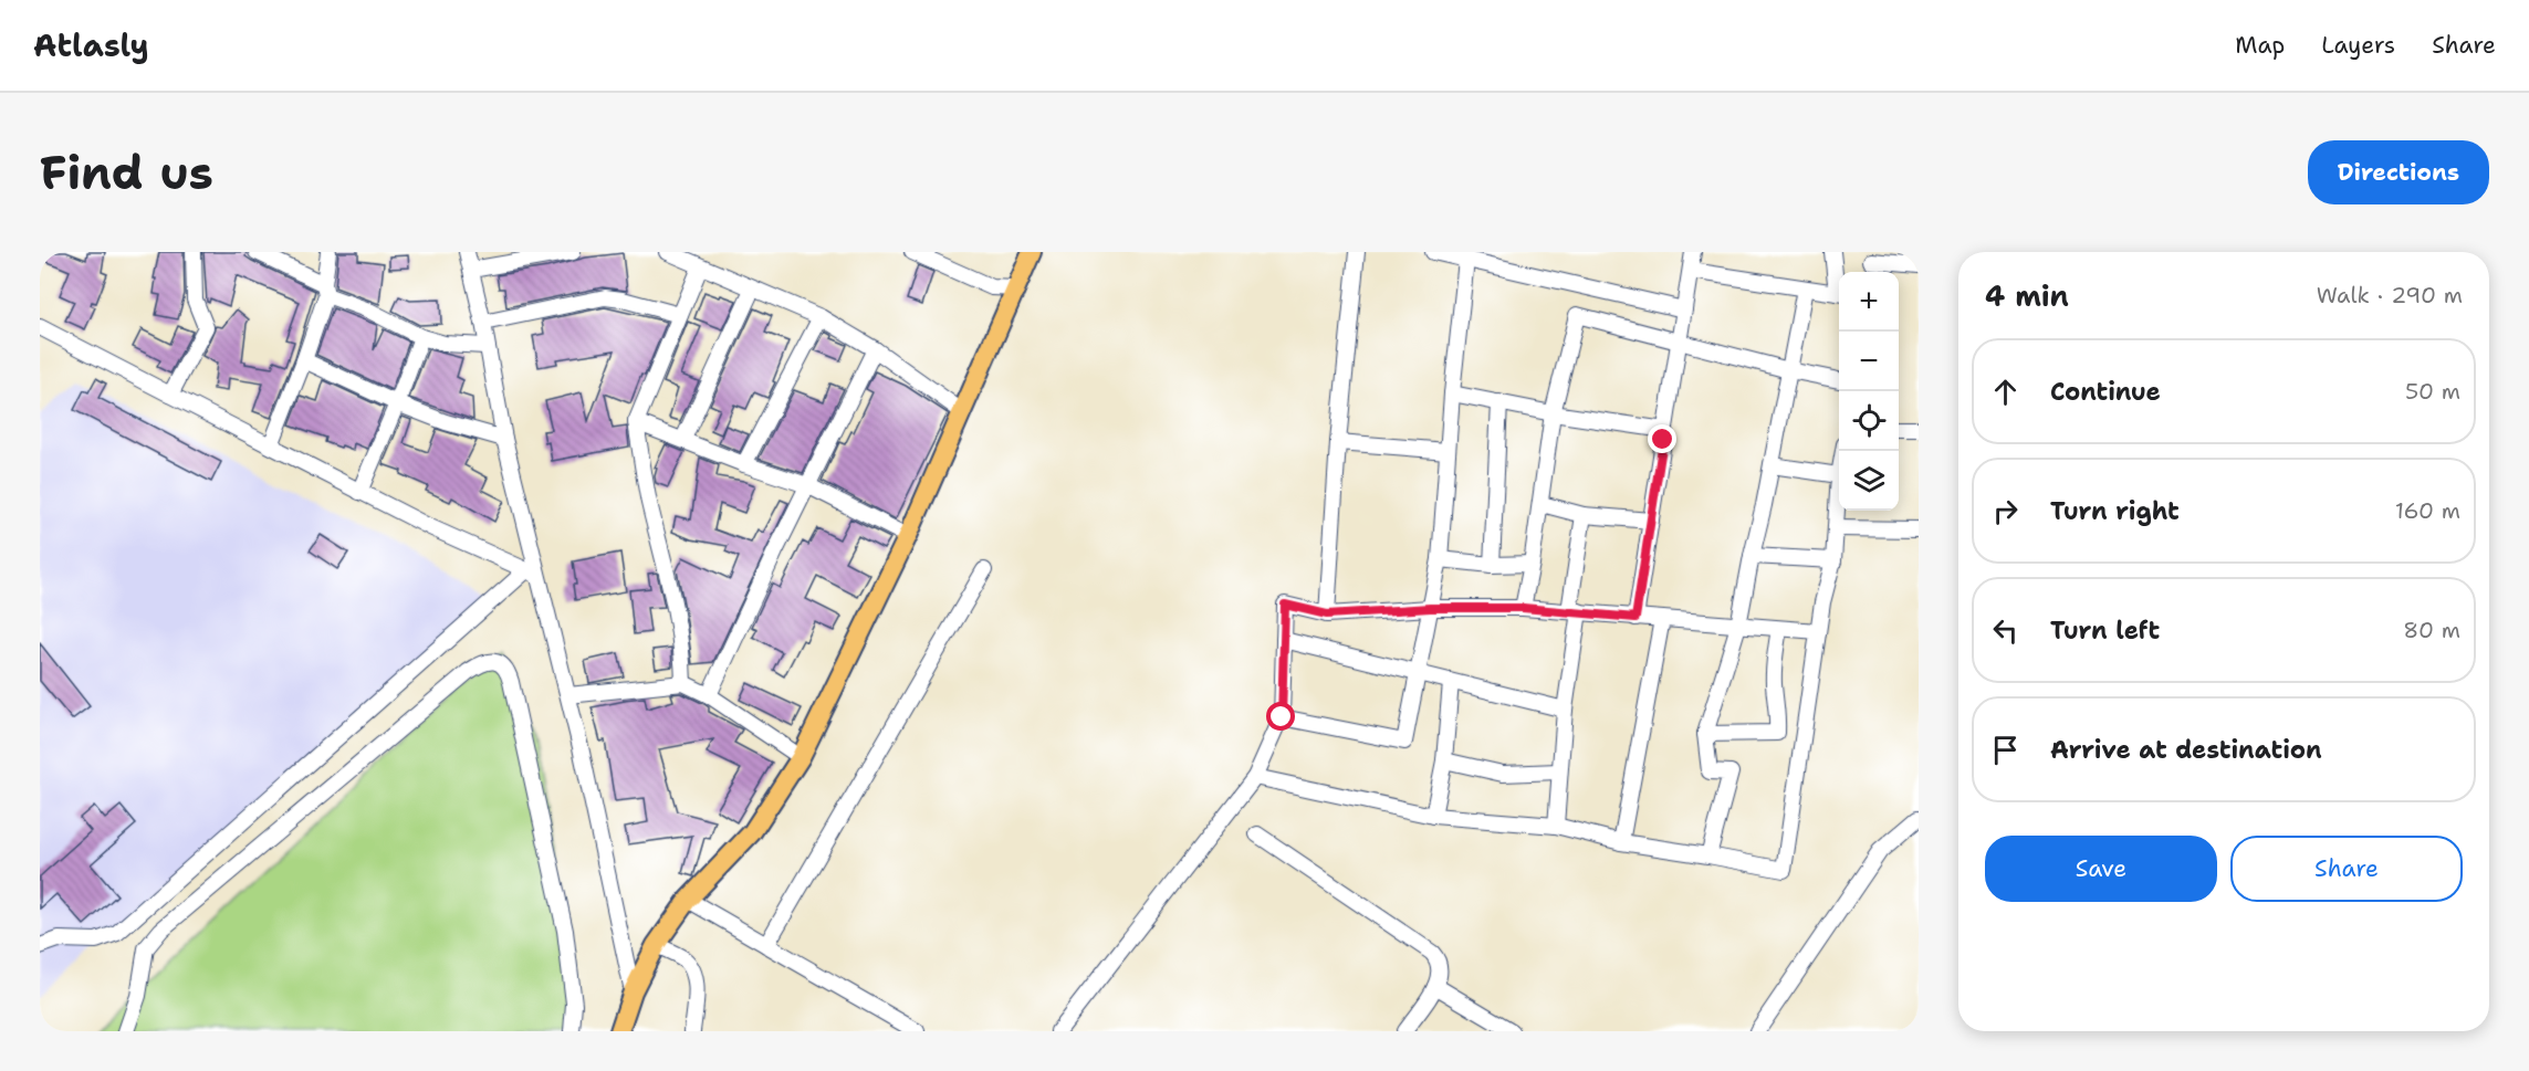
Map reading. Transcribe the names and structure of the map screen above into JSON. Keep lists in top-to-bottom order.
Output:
{
  "page": {
    "header": "Atlasly",
    "nav": ["Map", "Layers", "Share"],
    "buttons": [
      "Directions",
      ["Save", "Share"]
    ],
    "title": "Find us",
    "heading": ["4 min", "Walk · 290 m"],
    "map_buttons": ["+", "−"],
    "list": [
      ["Continue", "50 m"],
      ["Turn right", "160 m"],
      ["Turn left", "80 m"],
      "Arrive at destination"
    ]
  }
}
